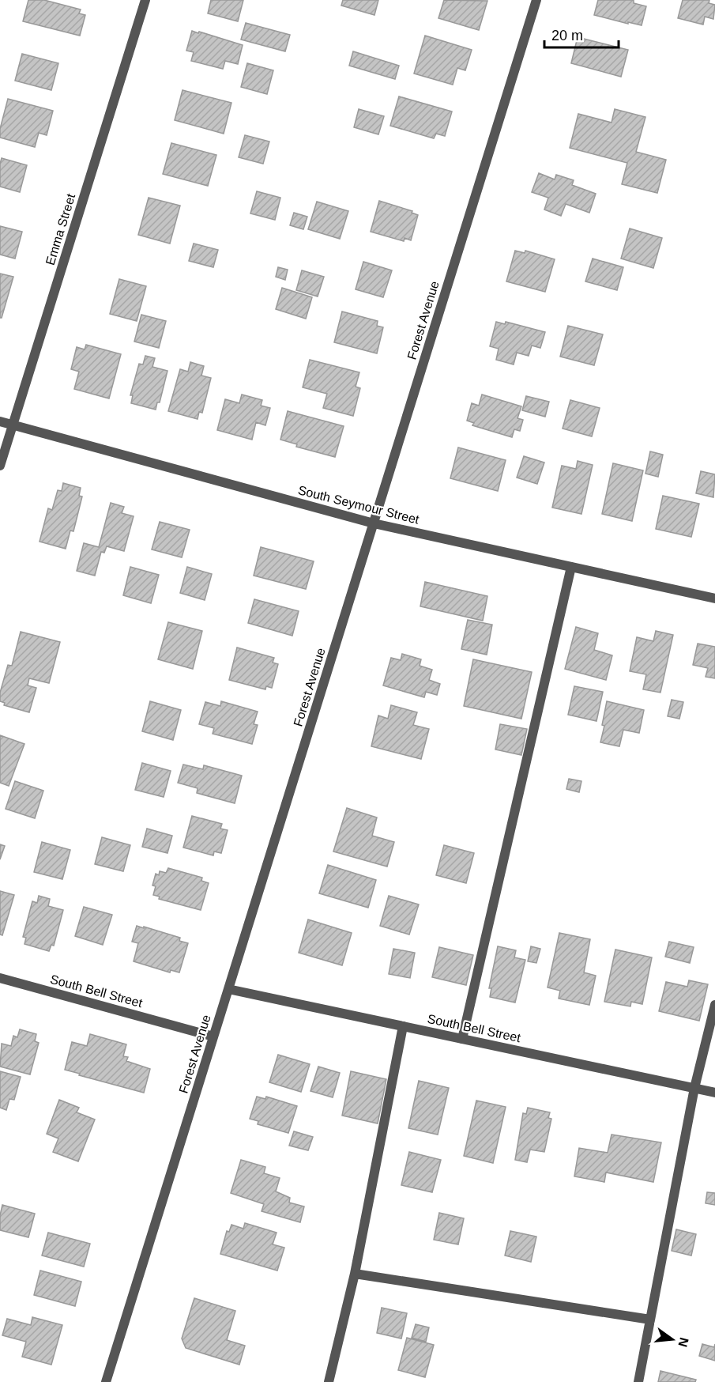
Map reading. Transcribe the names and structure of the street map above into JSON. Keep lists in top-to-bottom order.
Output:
{
  "streets": {
    "street": [
      "Emma Street",
      "Forest Avenue",
      "South Seymour Street",
      "South Bell Street"
    ]
  },
  "crossings": [
    ["Emma Street", "South Seymour Street"],
    ["Forest Avenue", "South Seymour Street"],
    ["Forest Avenue", "South Bell Street"]
  ],
  "scale_bar": "20 m",
  "north": "right"
}
